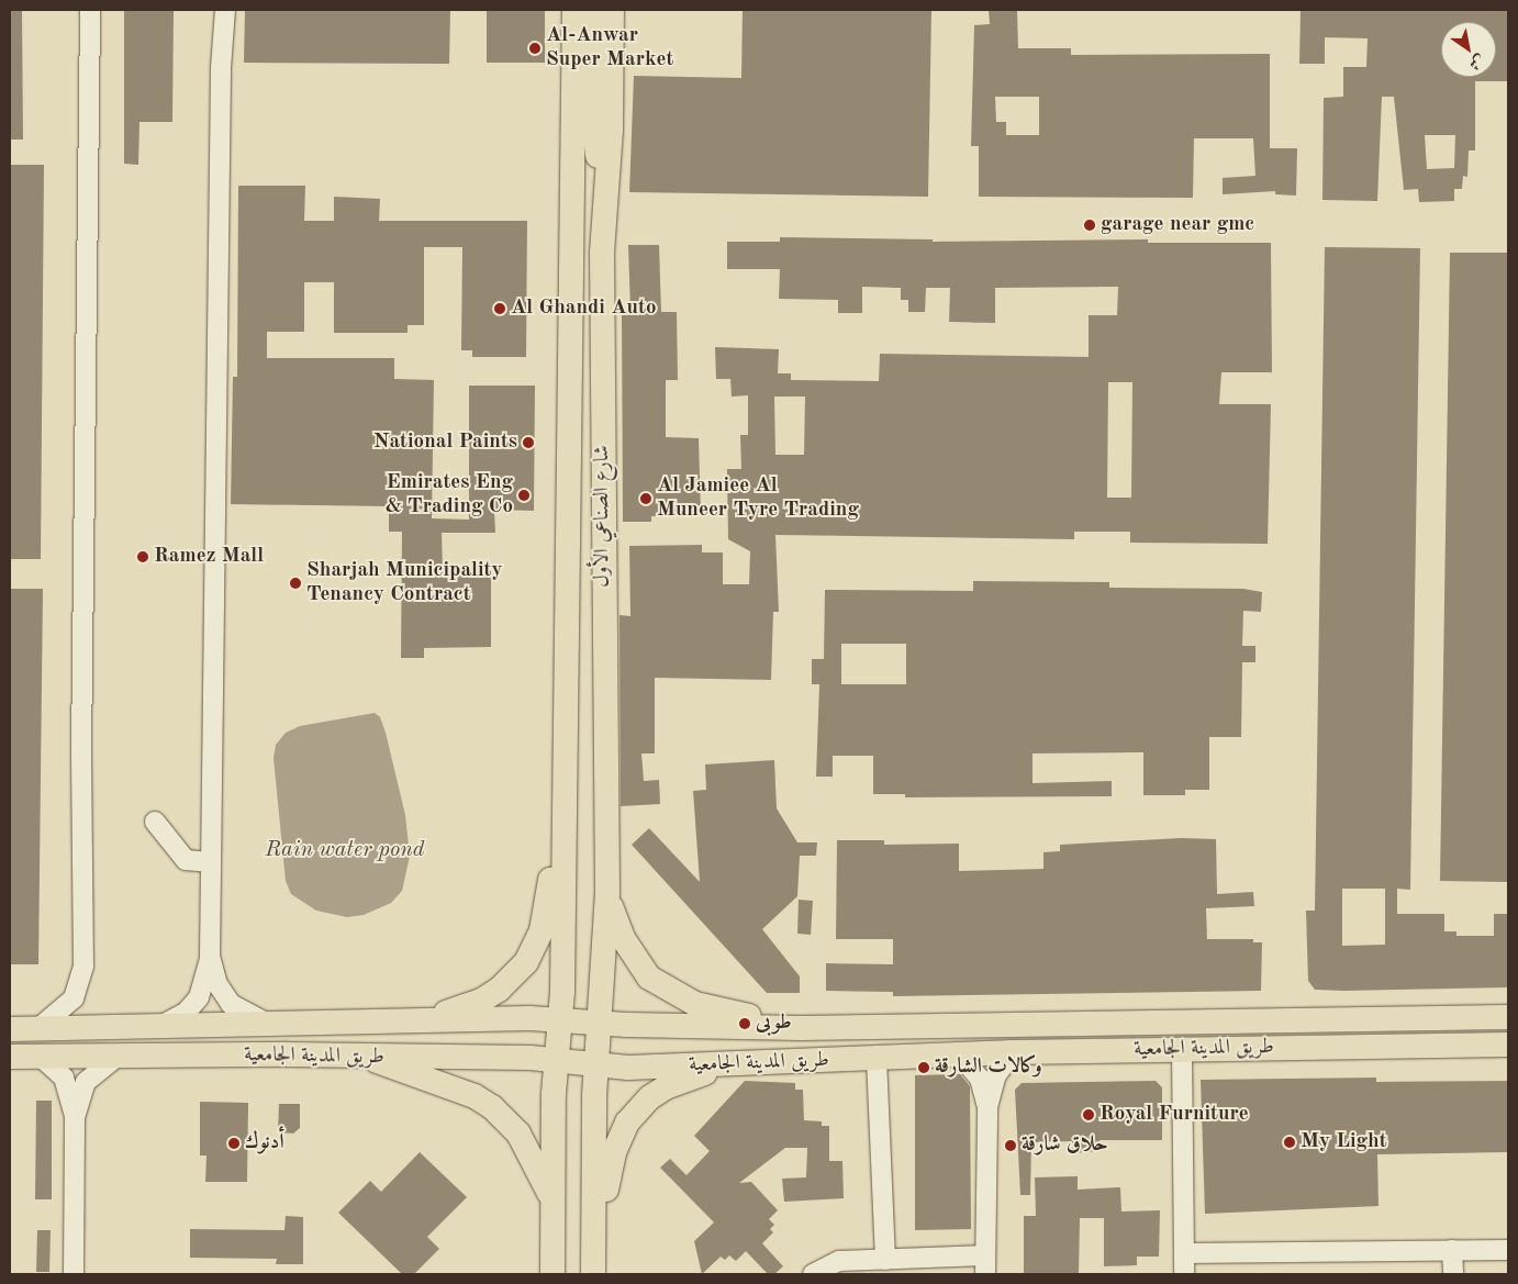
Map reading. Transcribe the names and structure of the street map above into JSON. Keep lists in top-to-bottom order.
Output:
{
  "streets": {
    "main road": ["شارع الصناعي الأول", "طريق المدينة الجامعية"]
  },
  "crossings": [
    ["شارع الصناعي الأول", "طريق المدينة الجامعية"]
  ],
  "water": ["Rain water pond"],
  "places": [
    "Al-Anwar Super Market",
    "garage near gmc",
    "Al Ghandi Auto",
    "National Paints",
    "Emirates Eng & Trading Co",
    "Al Jamiee Al Muneer Tyre Trading",
    "Ramez Mall",
    "Sharjah Municipality Tenancy Contract",
    "طوبى",
    "وكالات الشارقة",
    "Royal Furniture",
    "My Light",
    "أدنوك",
    "حلاق شارقة"
  ],
  "north": "bottom right"
}
